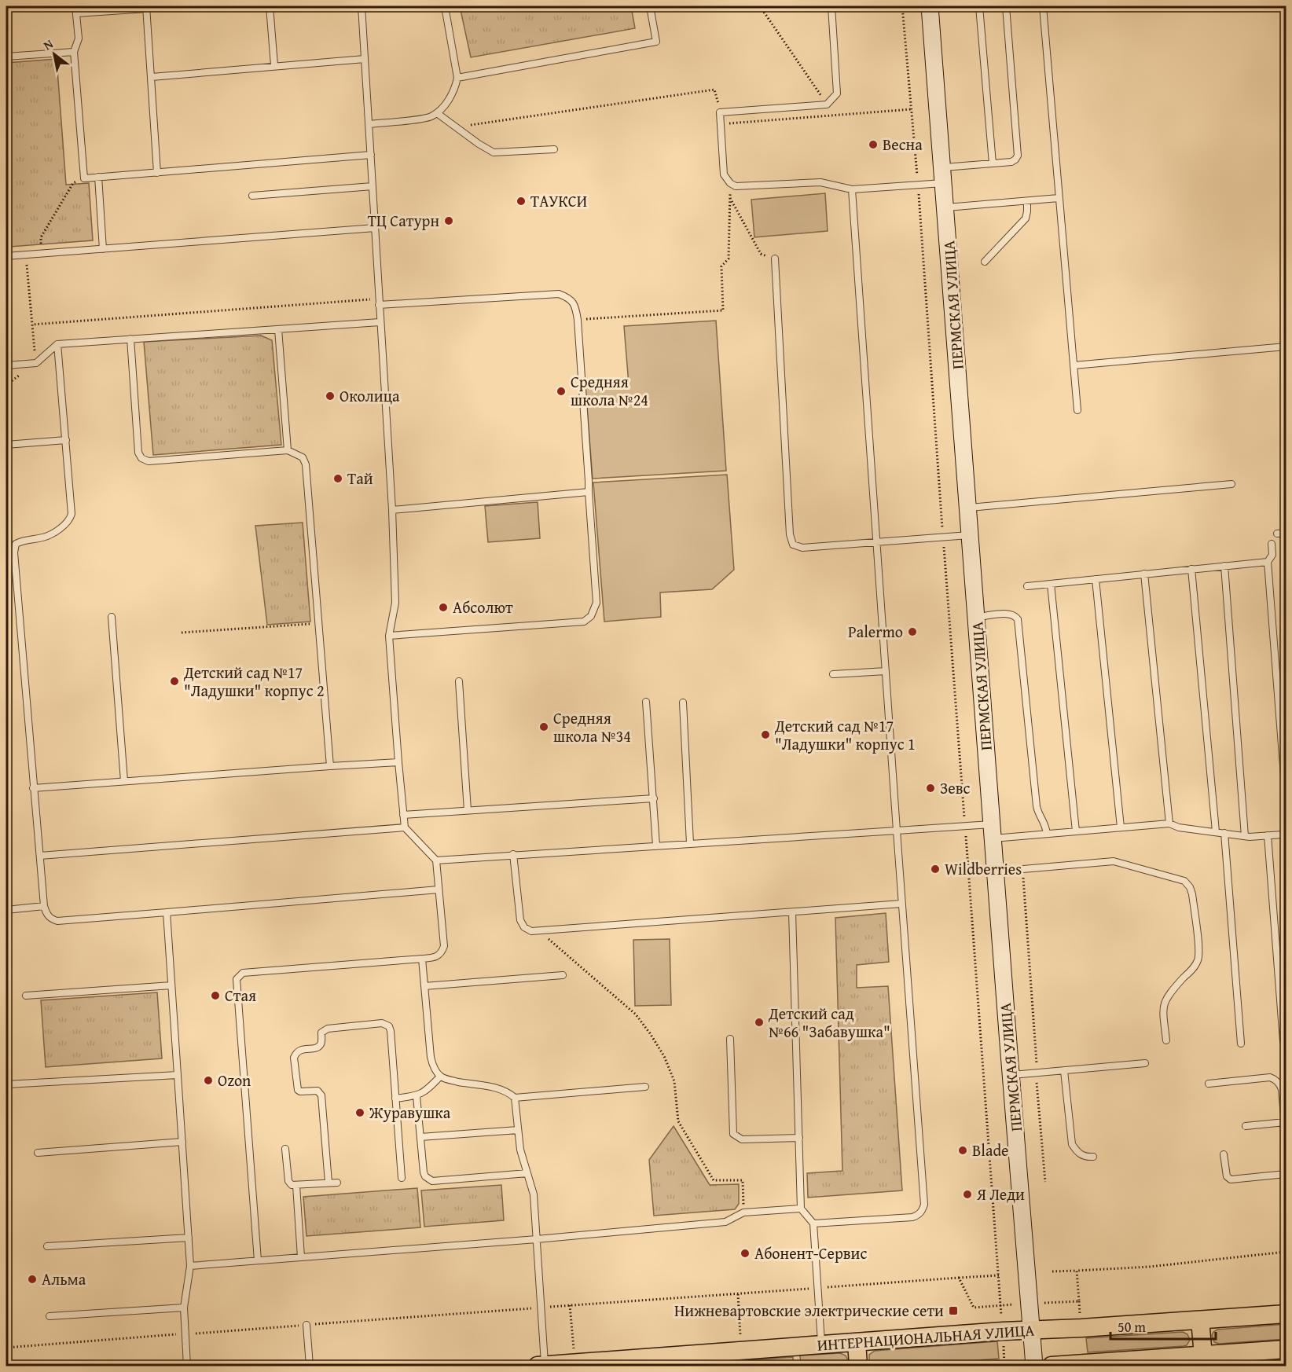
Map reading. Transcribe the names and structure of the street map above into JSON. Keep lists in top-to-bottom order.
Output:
{
  "streets": {
    "main road": ["ИНТЕРНАЦИОНАЛЬНАЯ УЛИЦА"],
    "street": ["ПЕРМСКАЯ УЛИЦА"]
  },
  "crossings": [
    ["ПЕРМСКАЯ УЛИЦА", "ИНТЕРНАЦИОНАЛЬНАЯ УЛИЦА"]
  ],
  "places": {
    "other": [
      "Весна",
      "ТАУКСИ",
      "ТЦ Сатурн",
      "Средняя школа №24",
      "Околица",
      "Тай",
      "Абсолют",
      "Palermo",
      "Детский сад №17 \"Ладушки\" корпус 2",
      "Средняя школа №34",
      "Детский сад №17 \"Ладушки\" корпус 1",
      "Зевс",
      "Wildberries",
      "Стая",
      "Детский сад №66 \"Забавушка\"",
      "Ozon",
      "Журавушка",
      "Blade",
      "Я Леди",
      "Абонент-Сервис",
      "Альма"
    ],
    "transit": ["Нижневартовские электрические сети"]
  },
  "scale_bar": "50 m",
  "north": "top left"
}
